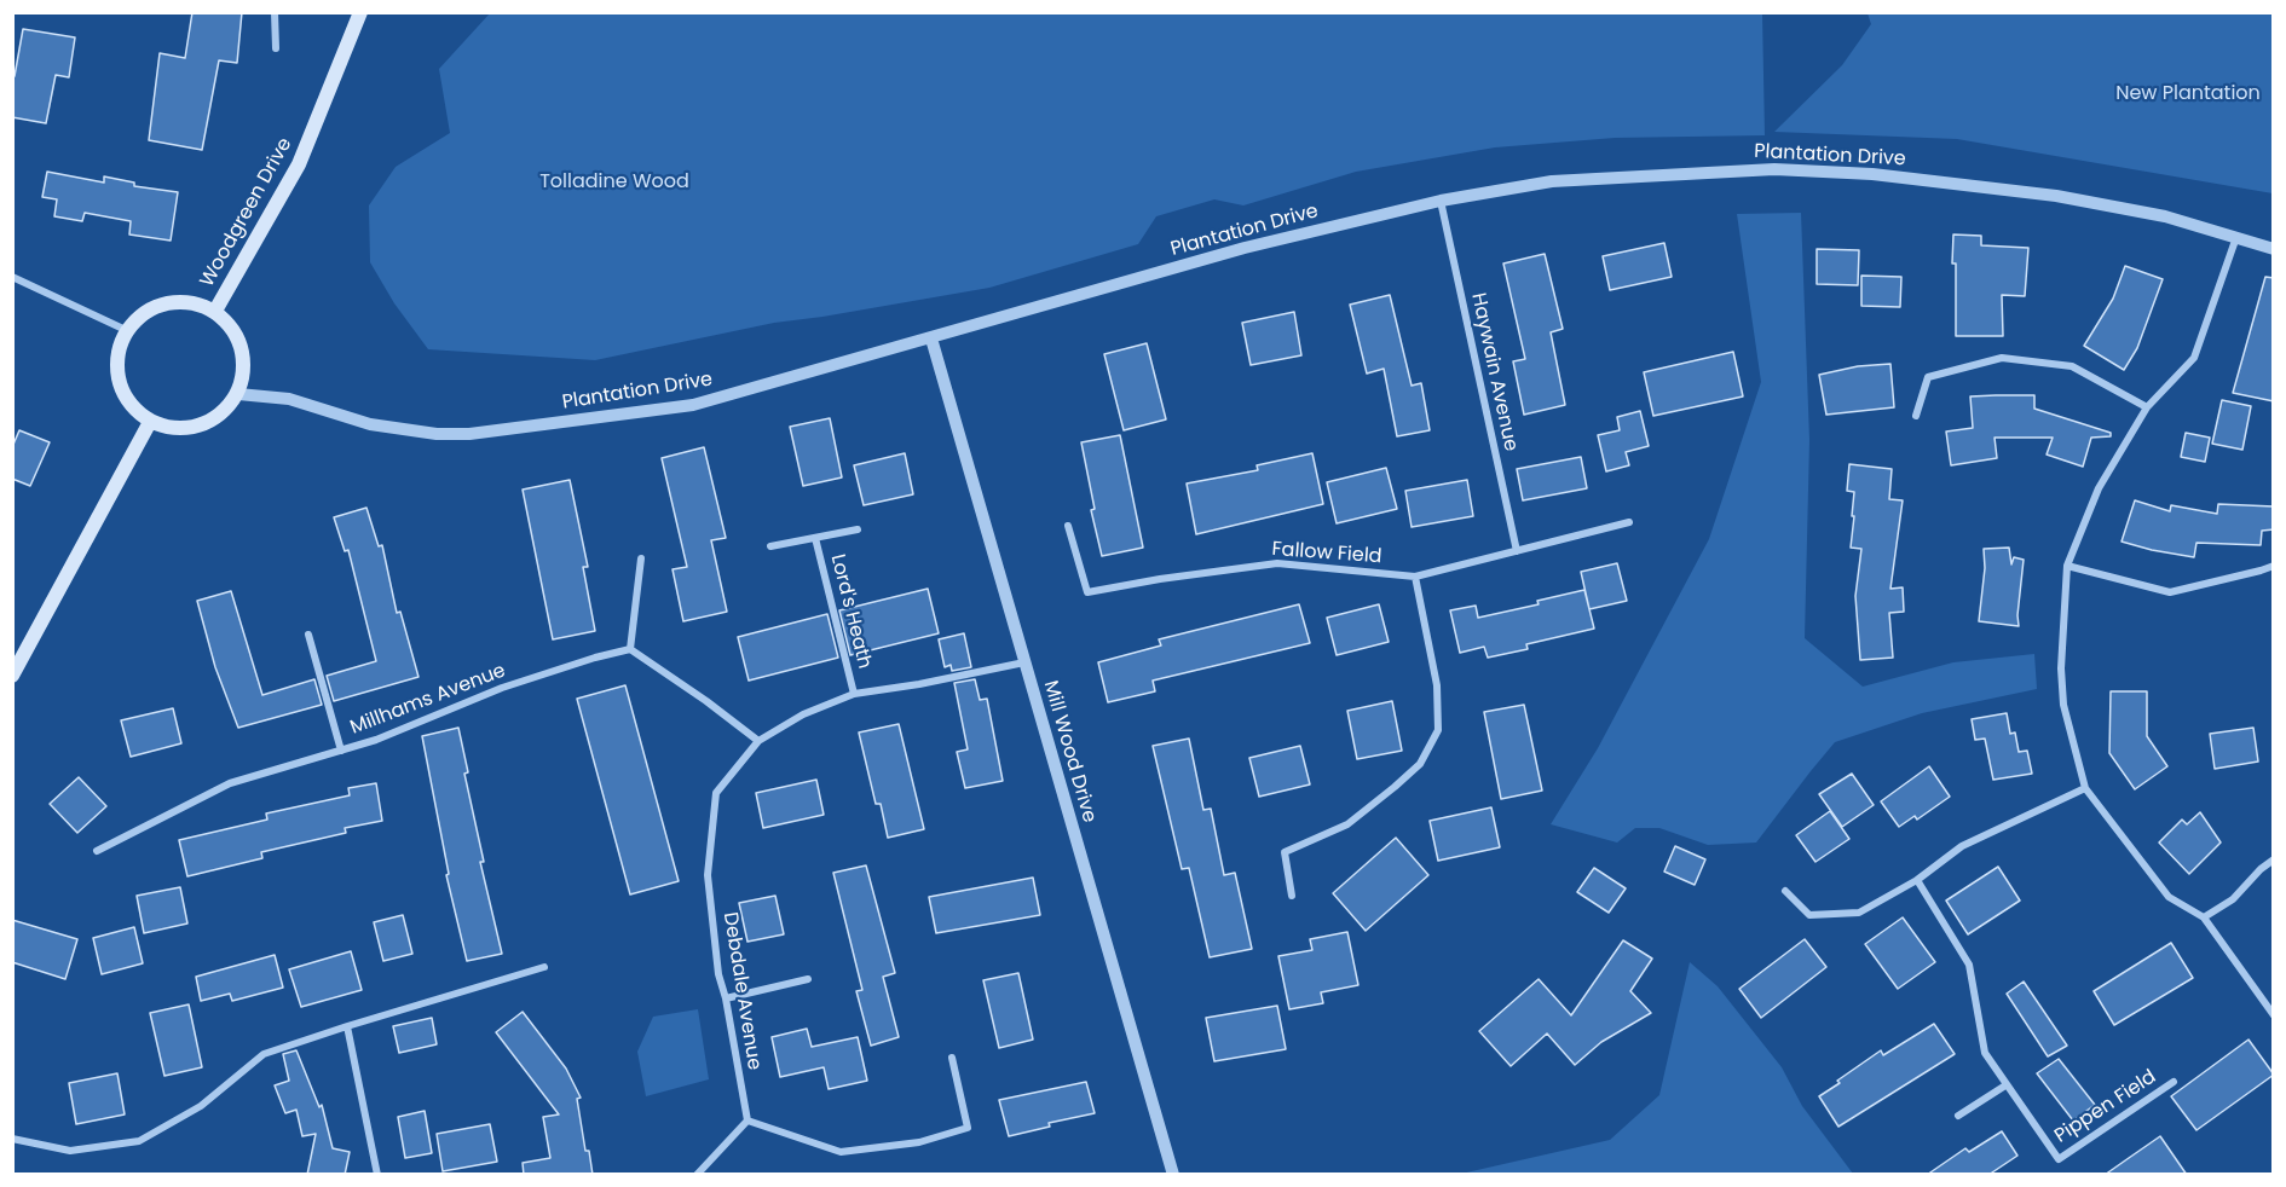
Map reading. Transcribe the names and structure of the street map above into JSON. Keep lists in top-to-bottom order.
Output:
{
  "streets": {
    "main road": ["Woodgreen Drive"],
    "street": [
      "Plantation Drive",
      "Haywain Avenue",
      "Fallow Field",
      "Lord's Heath",
      "Millhams Avenue",
      "Mill Wood Drive",
      "Debdale Avenue",
      "Pippen Field"
    ]
  },
  "crossings": [
    ["Plantation Drive", "Woodgreen Drive"],
    ["Plantation Drive", "Haywain Avenue"],
    ["Plantation Drive", "Mill Wood Drive"],
    ["Haywain Avenue", "Fallow Field"],
    ["Lord's Heath", "Debdale Avenue"],
    ["Mill Wood Drive", "Debdale Avenue"]
  ],
  "parks": ["New Plantation", "Tolladine Wood"]
}
